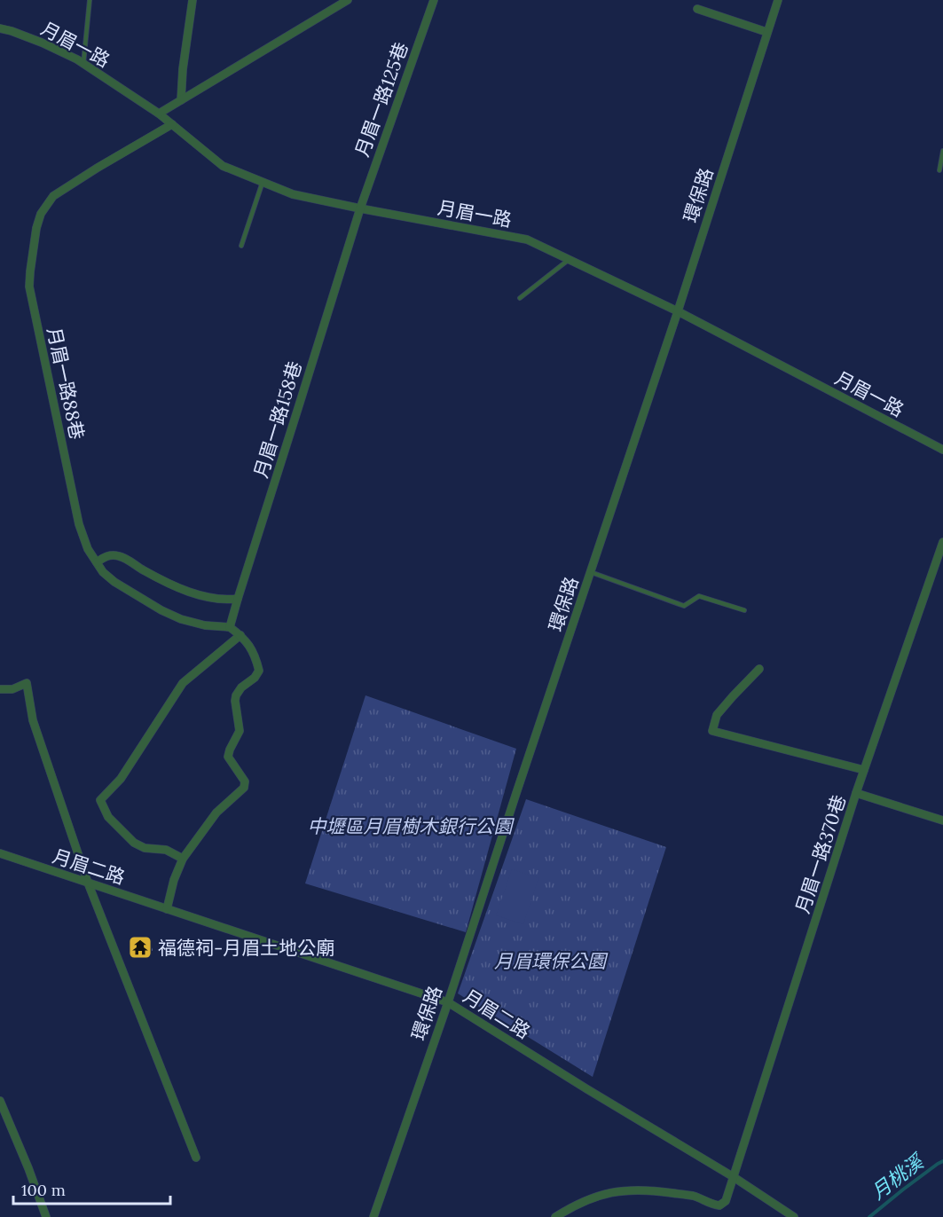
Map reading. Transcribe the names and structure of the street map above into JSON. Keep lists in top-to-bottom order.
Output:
{
  "streets": {
    "street": [
      "月眉一路",
      "月眉一路125巷",
      "環保路",
      "月眉一路88巷",
      "月眉一路158巷",
      "月眉一路370巷",
      "月眉二路"
    ]
  },
  "crossings": [
    ["月眉一路", "月眉一路125巷"],
    ["月眉一路", "環保路"],
    ["月眉一路", "月眉一路88巷"],
    ["月眉一路", "月眉一路158巷"],
    ["月眉一路125巷", "月眉一路158巷"],
    ["環保路", "月眉二路"],
    ["月眉一路88巷", "月眉一路158巷"],
    ["月眉一路370巷", "月眉二路"]
  ],
  "water": ["月桃溪"],
  "parks": ["中壢區月眉樹木銀行公園", "月眉環保公園"],
  "places": {
    "temple": ["福德祠-月眉土地公廟"]
  },
  "scale_bar": "100 m"
}
